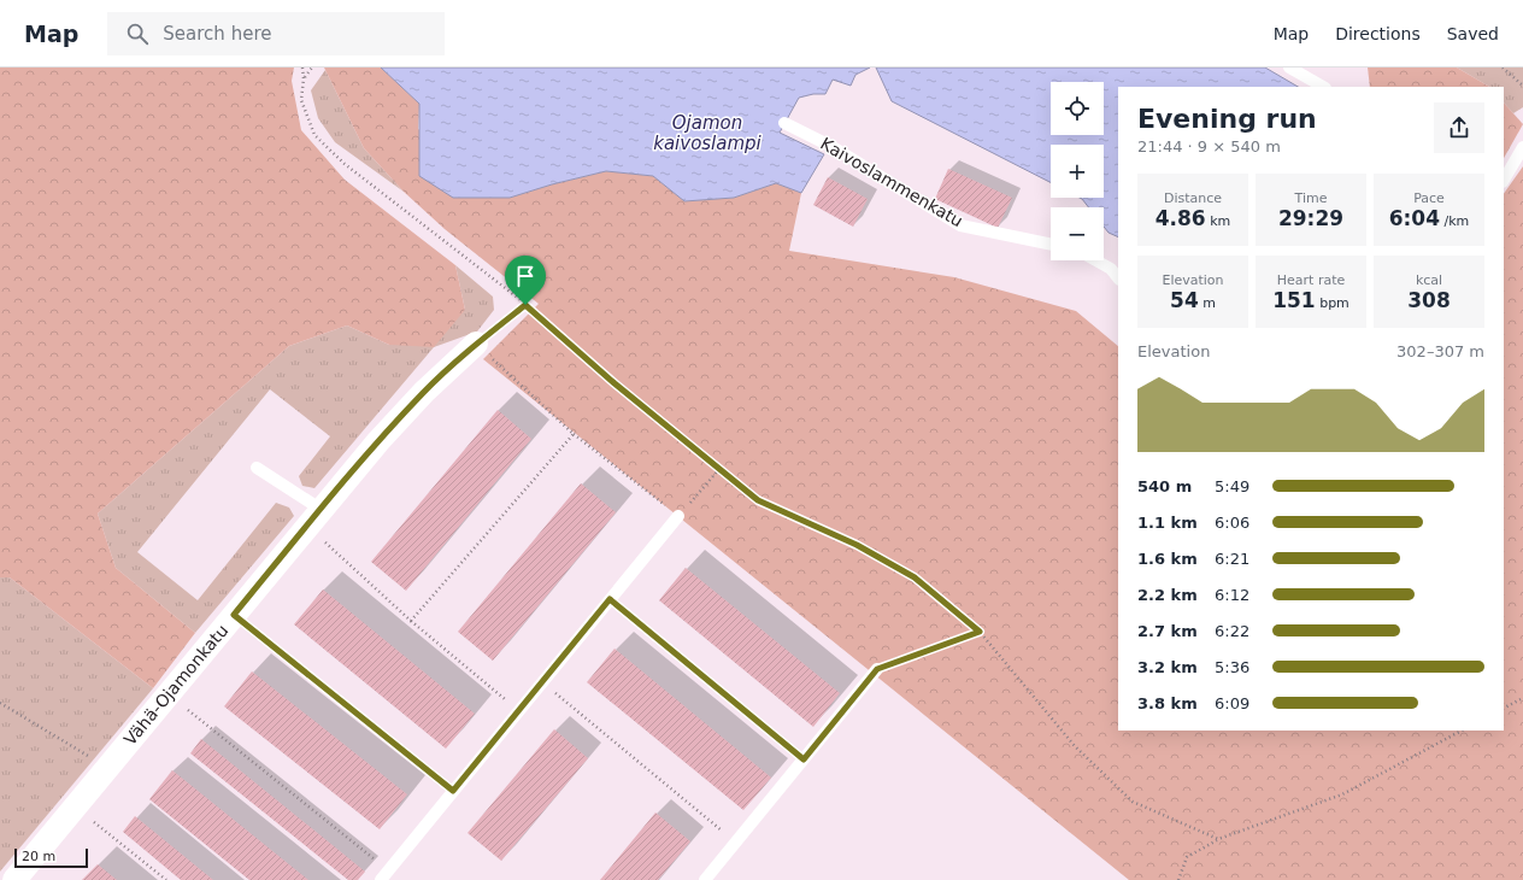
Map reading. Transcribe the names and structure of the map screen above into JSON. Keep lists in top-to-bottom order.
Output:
{
  "streets": {
    "street": ["Vähä-Ojamonkatu"],
    "lane": ["Kaivoslammenkatu"]
  },
  "water": ["Ojamon kaivoslampi"],
  "scale_bar": "20 m",
  "page": {
    "header": "Map",
    "search": "Search here",
    "nav": ["Map", "Directions", "Saved"],
    "map_buttons": ["+", "−"],
    "heading": ["Evening run", "21:44 · 9 × 540 m"],
    "stats": [
      ["Distance", "4.86 km"],
      ["Time", "29:29"],
      ["Pace", "6:04 /km"],
      ["Elevation", "54 m"],
      ["Heart rate", "151 bpm"],
      ["kcal", "308"]
    ],
    "chart": ["Elevation", "302–307 m"],
    "list": [
      {
        "name": "540 m",
        "note": "5:49"
      },
      {
        "name": "1.1 km",
        "note": "6:06"
      },
      {
        "name": "1.6 km",
        "note": "6:21"
      },
      {
        "name": "2.2 km",
        "note": "6:12"
      },
      {
        "name": "2.7 km",
        "note": "6:22"
      },
      {
        "name": "3.2 km",
        "note": "5:36"
      },
      {
        "name": "3.8 km",
        "note": "6:09"
      }
    ],
    "scale": "20 m"
  }
}
